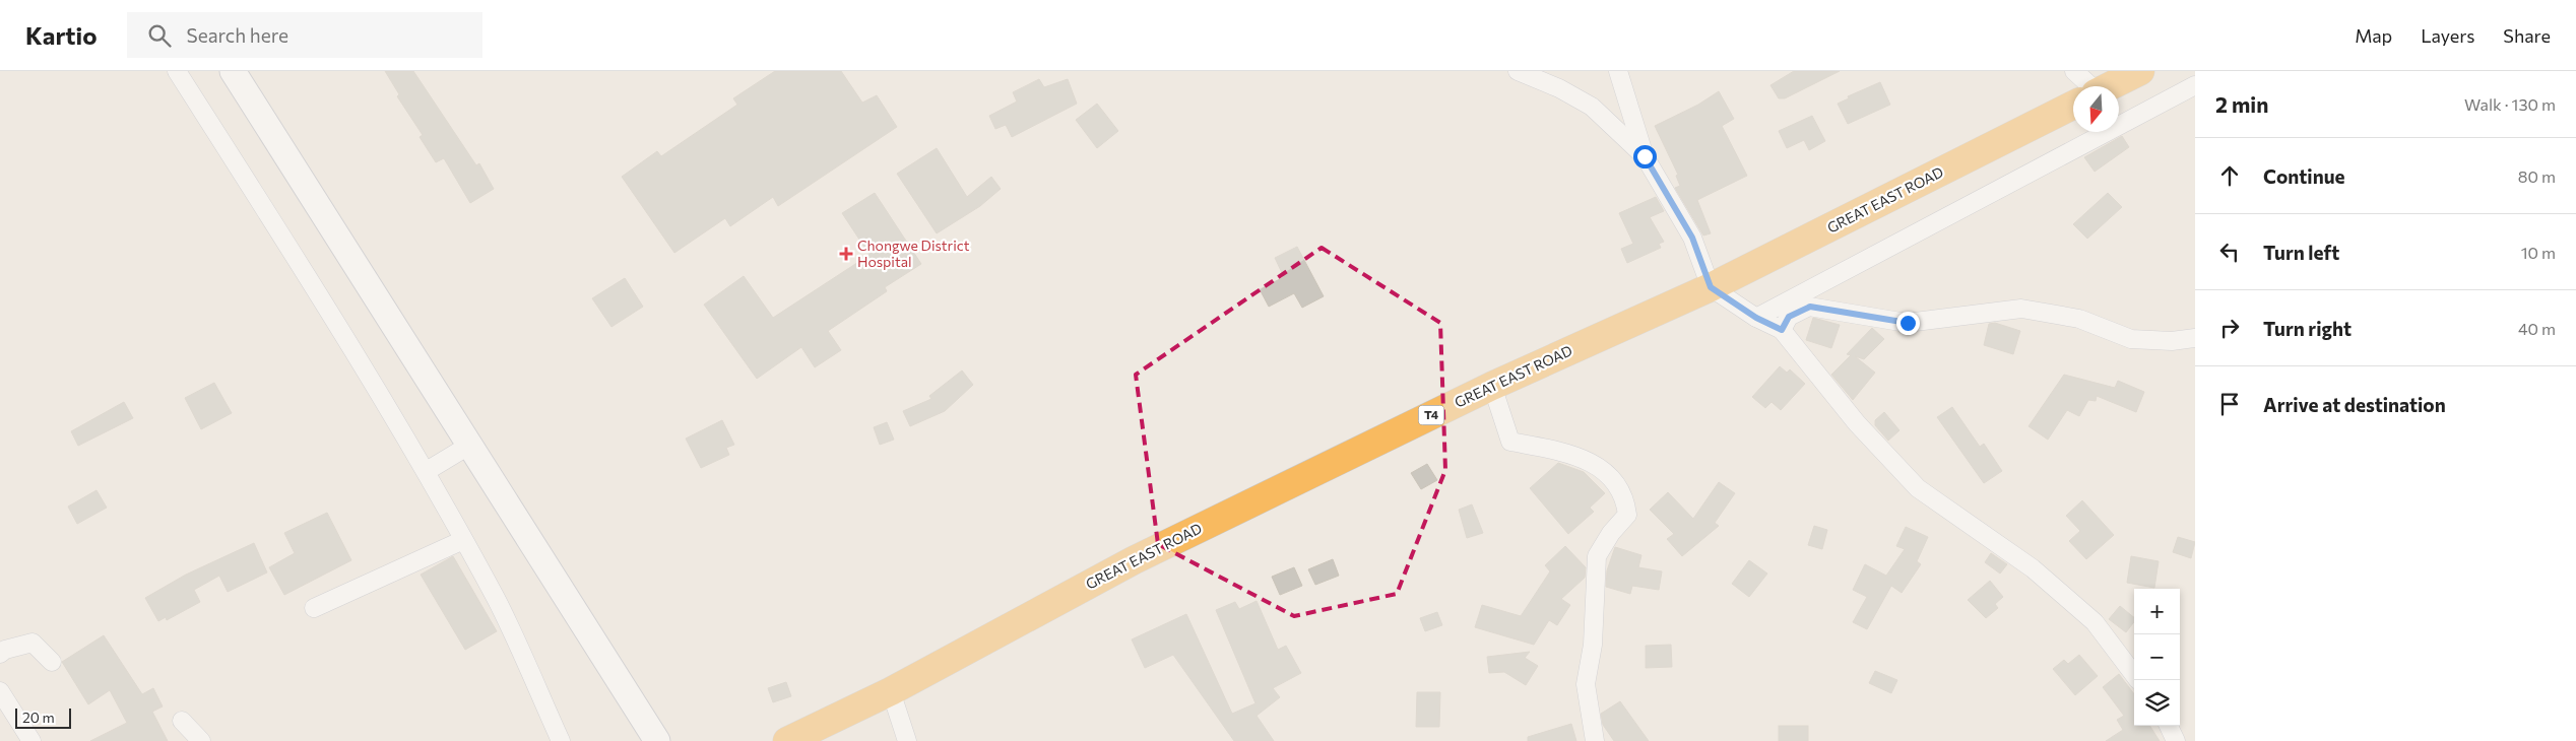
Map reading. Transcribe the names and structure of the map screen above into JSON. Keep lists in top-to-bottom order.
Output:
{
  "streets": {
    "highway": ["GREAT EAST ROAD", "T4"]
  },
  "places": {
    "health": ["Chongwe District Hospital"]
  },
  "scale_bar": "20 m",
  "north": "bottom",
  "page": {
    "header": "Kartio",
    "search": "Search here",
    "nav": ["Map", "Layers", "Share"],
    "heading": ["2 min", "Walk · 130 m"],
    "list": [
      ["Continue", "80 m"],
      ["Turn left", "10 m"],
      ["Turn right", "40 m"],
      "Arrive at destination"
    ],
    "map_buttons": ["+", "−"],
    "scale": "20 m"
  }
}
